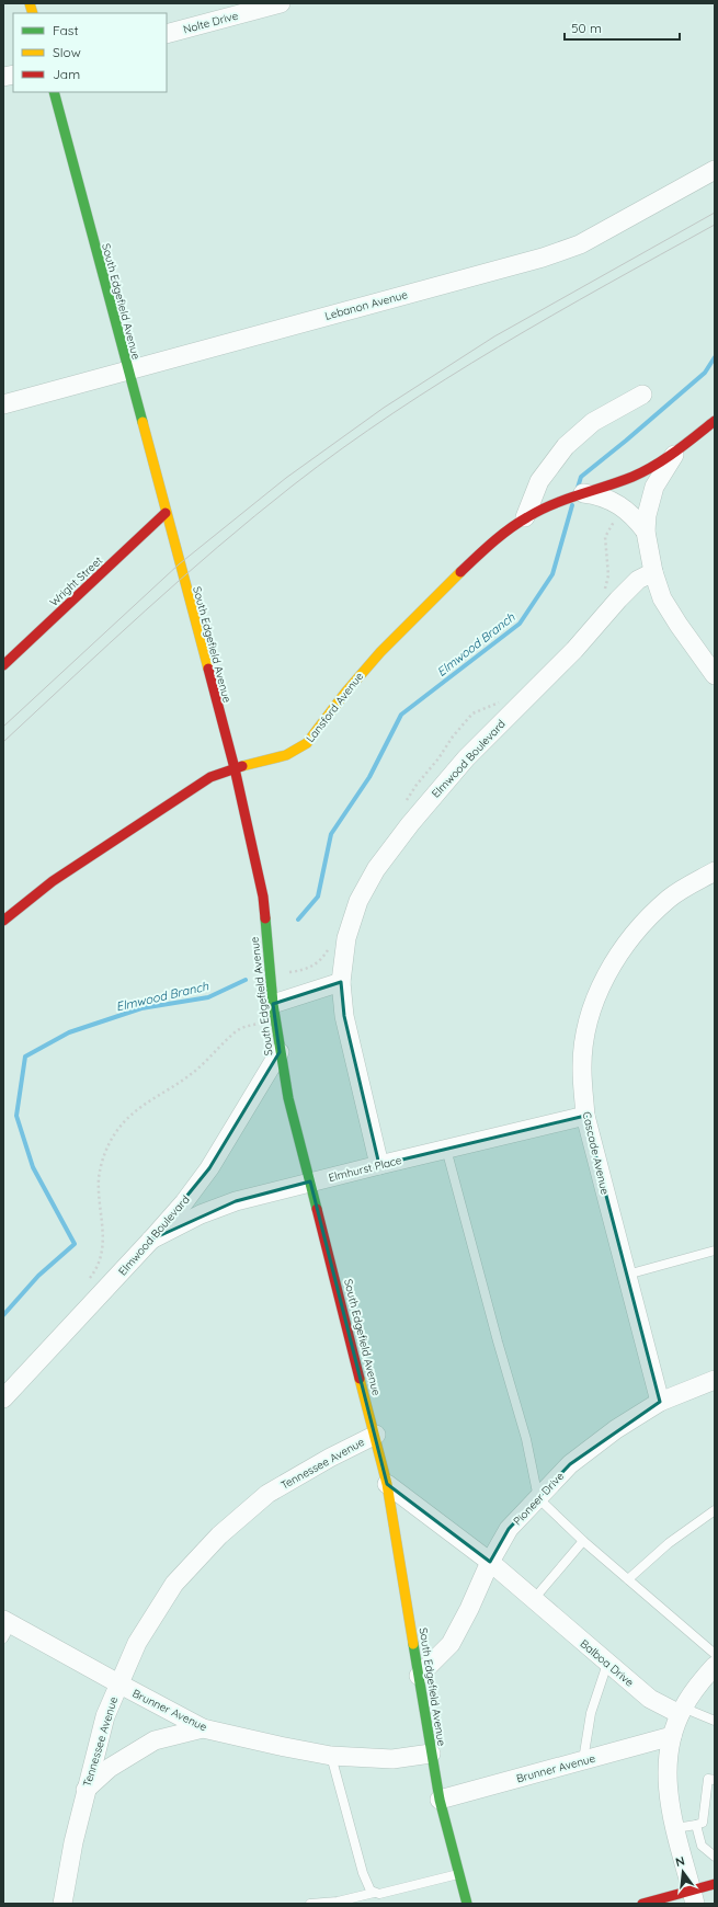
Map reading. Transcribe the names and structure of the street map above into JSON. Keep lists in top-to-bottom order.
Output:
{
  "streets": {
    "street": [
      "Nolte Drive",
      "South Edgefield Avenue",
      "Lebanon Avenue",
      "Wright Street",
      "Lansford Avenue",
      "Elmwood Boulevard",
      "Cascade Avenue",
      "Elmhurst Place",
      "Tennessee Avenue",
      "Pioneer Drive",
      "Balboa Drive",
      "Brunner Avenue"
    ]
  },
  "crossings": [
    ["South Edgefield Avenue", "Lebanon Avenue"],
    ["South Edgefield Avenue", "Wright Street"],
    ["South Edgefield Avenue", "Lansford Avenue"],
    ["South Edgefield Avenue", "Elmwood Boulevard"],
    ["South Edgefield Avenue", "Elmhurst Place"],
    ["South Edgefield Avenue", "Tennessee Avenue"],
    ["South Edgefield Avenue", "Pioneer Drive"],
    ["South Edgefield Avenue", "Balboa Drive"],
    ["South Edgefield Avenue", "Brunner Avenue"],
    ["Elmwood Boulevard", "Elmhurst Place"],
    ["Cascade Avenue", "Elmhurst Place"],
    ["Cascade Avenue", "Pioneer Drive"],
    ["Tennessee Avenue", "Brunner Avenue"],
    ["Pioneer Drive", "Balboa Drive"]
  ],
  "water": ["Elmwood Branch"],
  "legend": ["Fast", "Slow", "Jam"],
  "scale_bar": "50 m",
  "north": "top"
}
